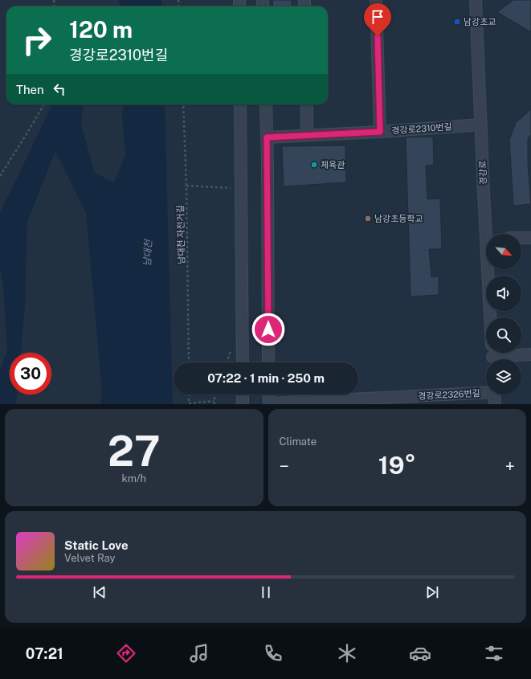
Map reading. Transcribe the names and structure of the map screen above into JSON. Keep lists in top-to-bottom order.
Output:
{
  "streets": {
    "street": ["경강로2310번길", "경강로", "경강로2326번길"],
    "path": ["남대천 자전거길"]
  },
  "crossings": [
    ["경강로2310번길", "경강로"]
  ],
  "water": ["남대천"],
  "places": {
    "transit": ["남강초교"],
    "other": ["체육관", "남강초등학교"]
  },
  "north": "bottom right",
  "page": {
    "turn": ["120 m", "경강로2310번길"],
    "then": "Then",
    "limit": "30",
    "trip": "07:22 · 1 min · 250 m",
    "tile": [
      ["27", "km/h"],
      "Climate"
    ],
    "heat": ["−", "19°", "+"],
    "song": ["Static Love", "Velvet Ray"],
    "tabs": "07:21"
  }
}
